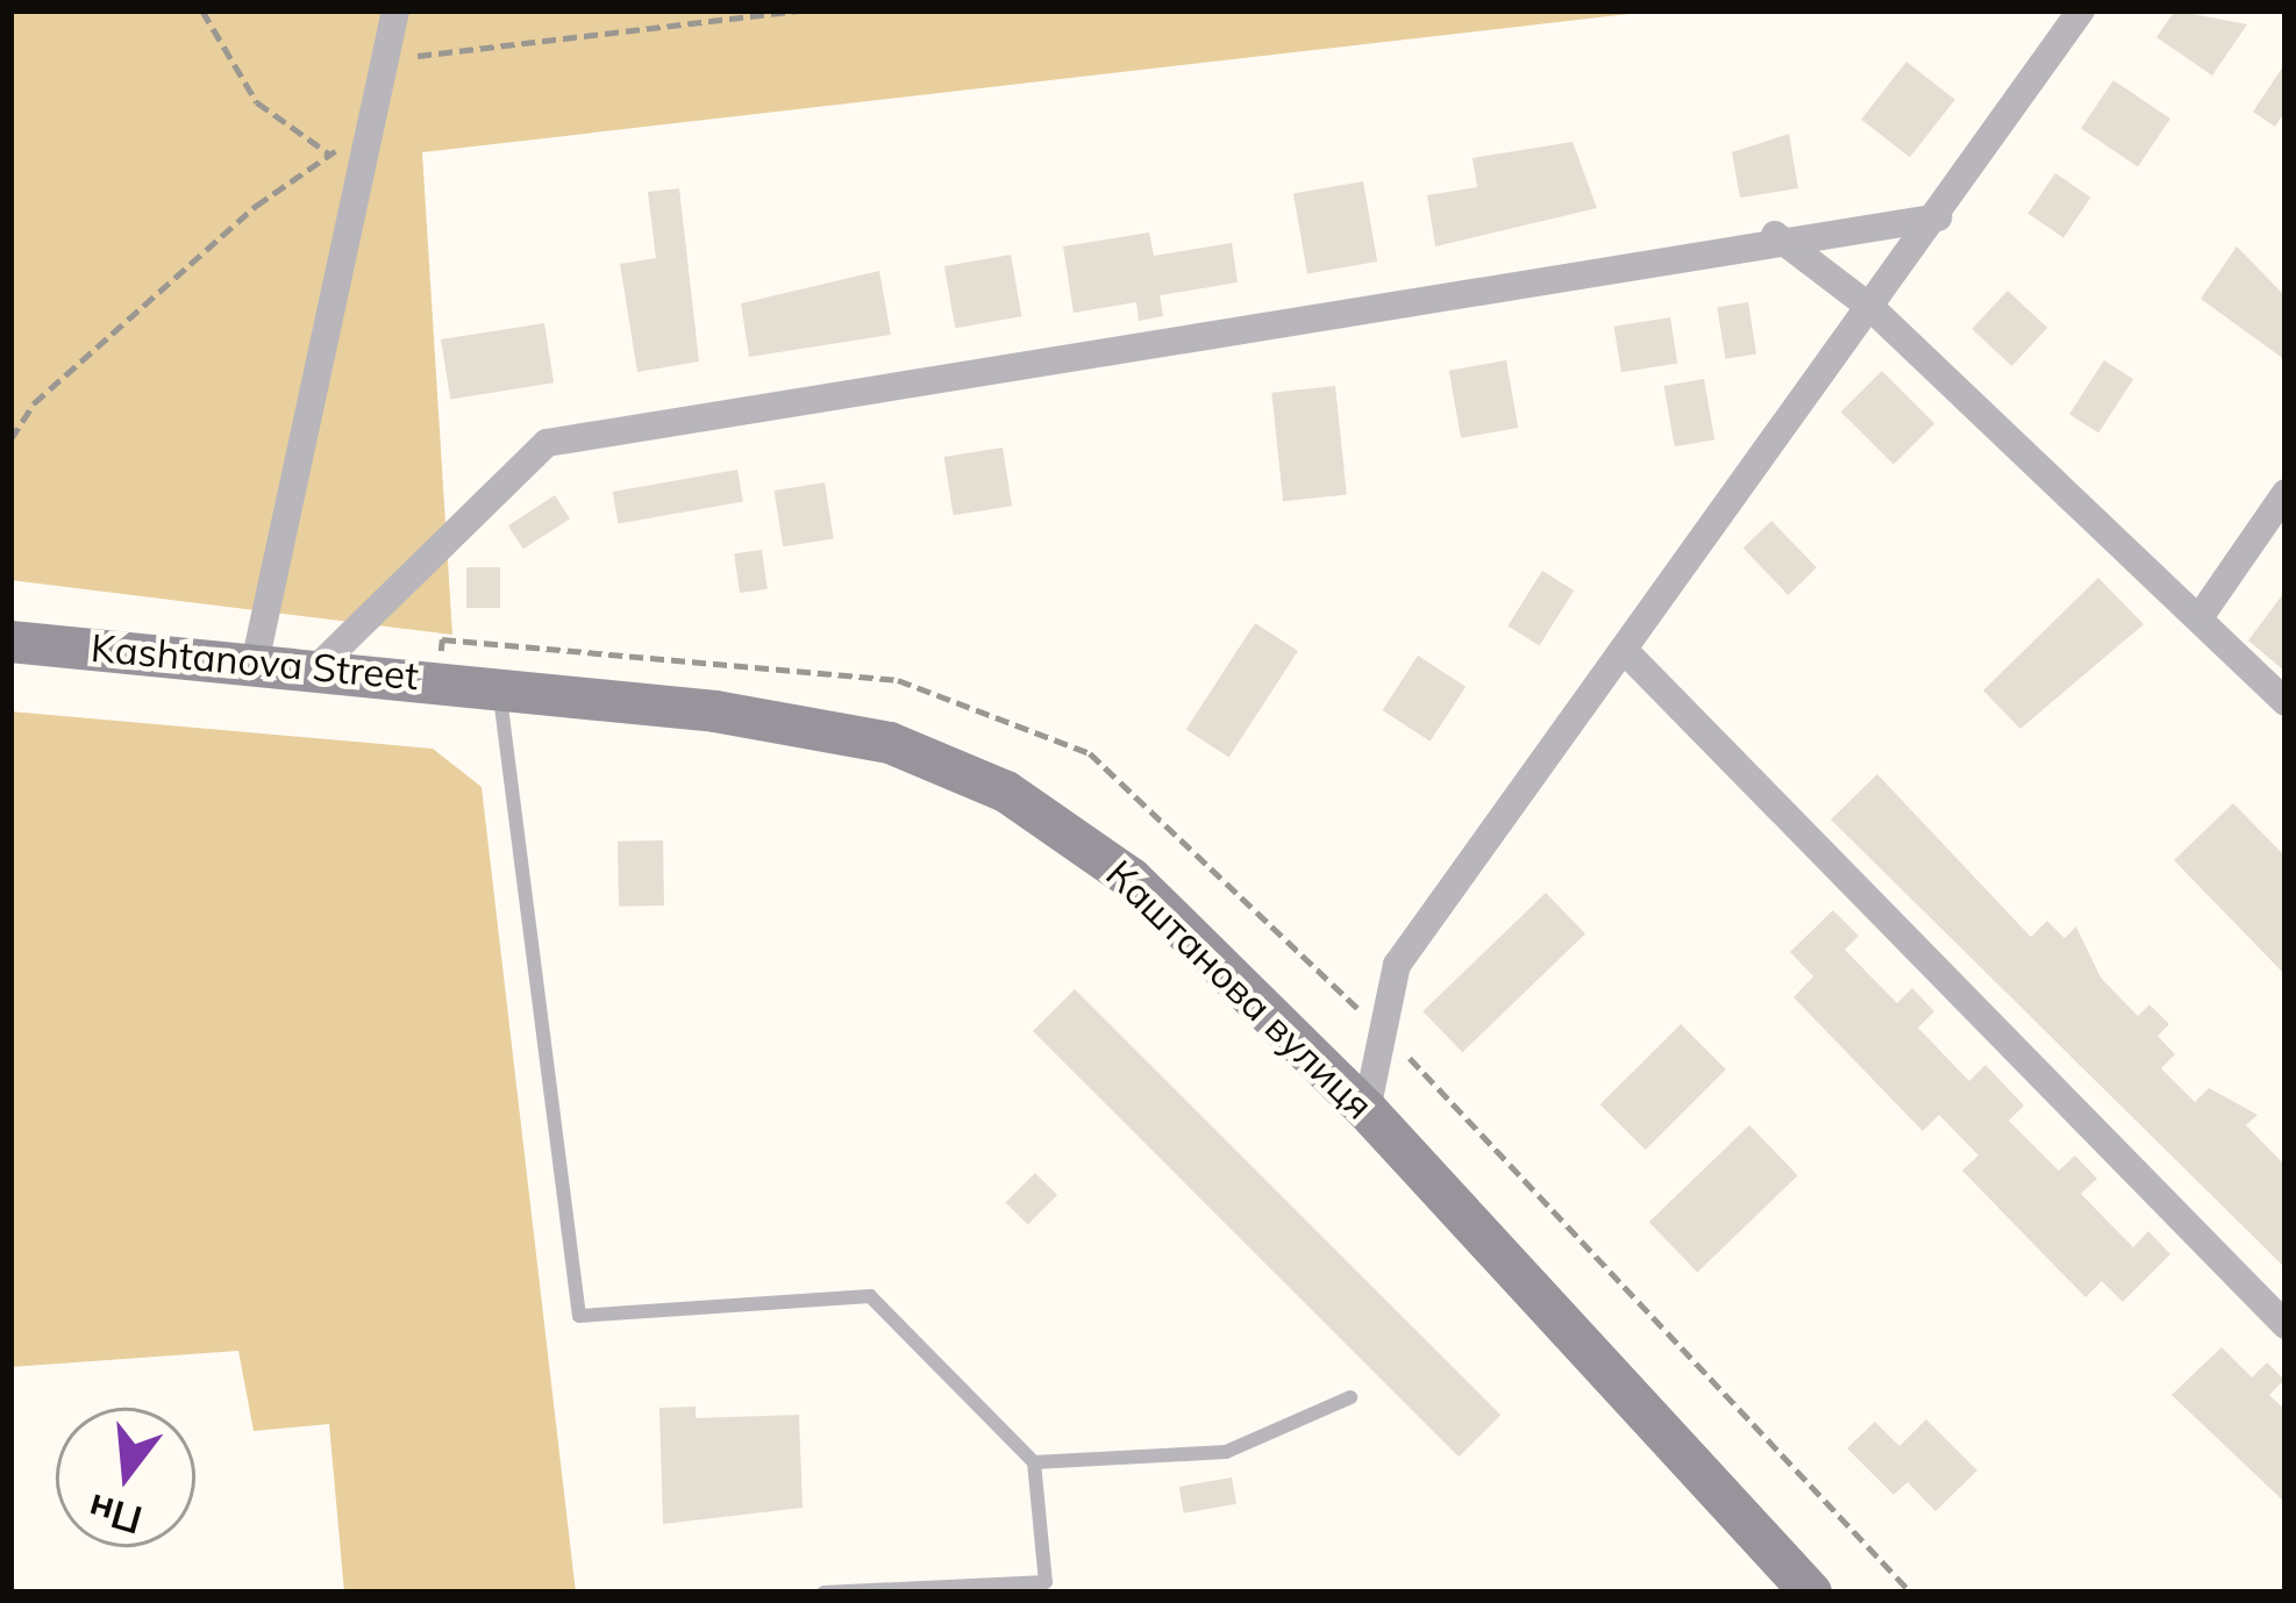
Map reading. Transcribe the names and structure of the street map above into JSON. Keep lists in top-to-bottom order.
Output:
{
  "streets": {
    "main road": ["Kashtanova Street", "Каштанова вулиця"]
  },
  "crossings": [
    ["Kashtanova Street", "Каштанова вулиця"]
  ],
  "north": "bottom"
}
